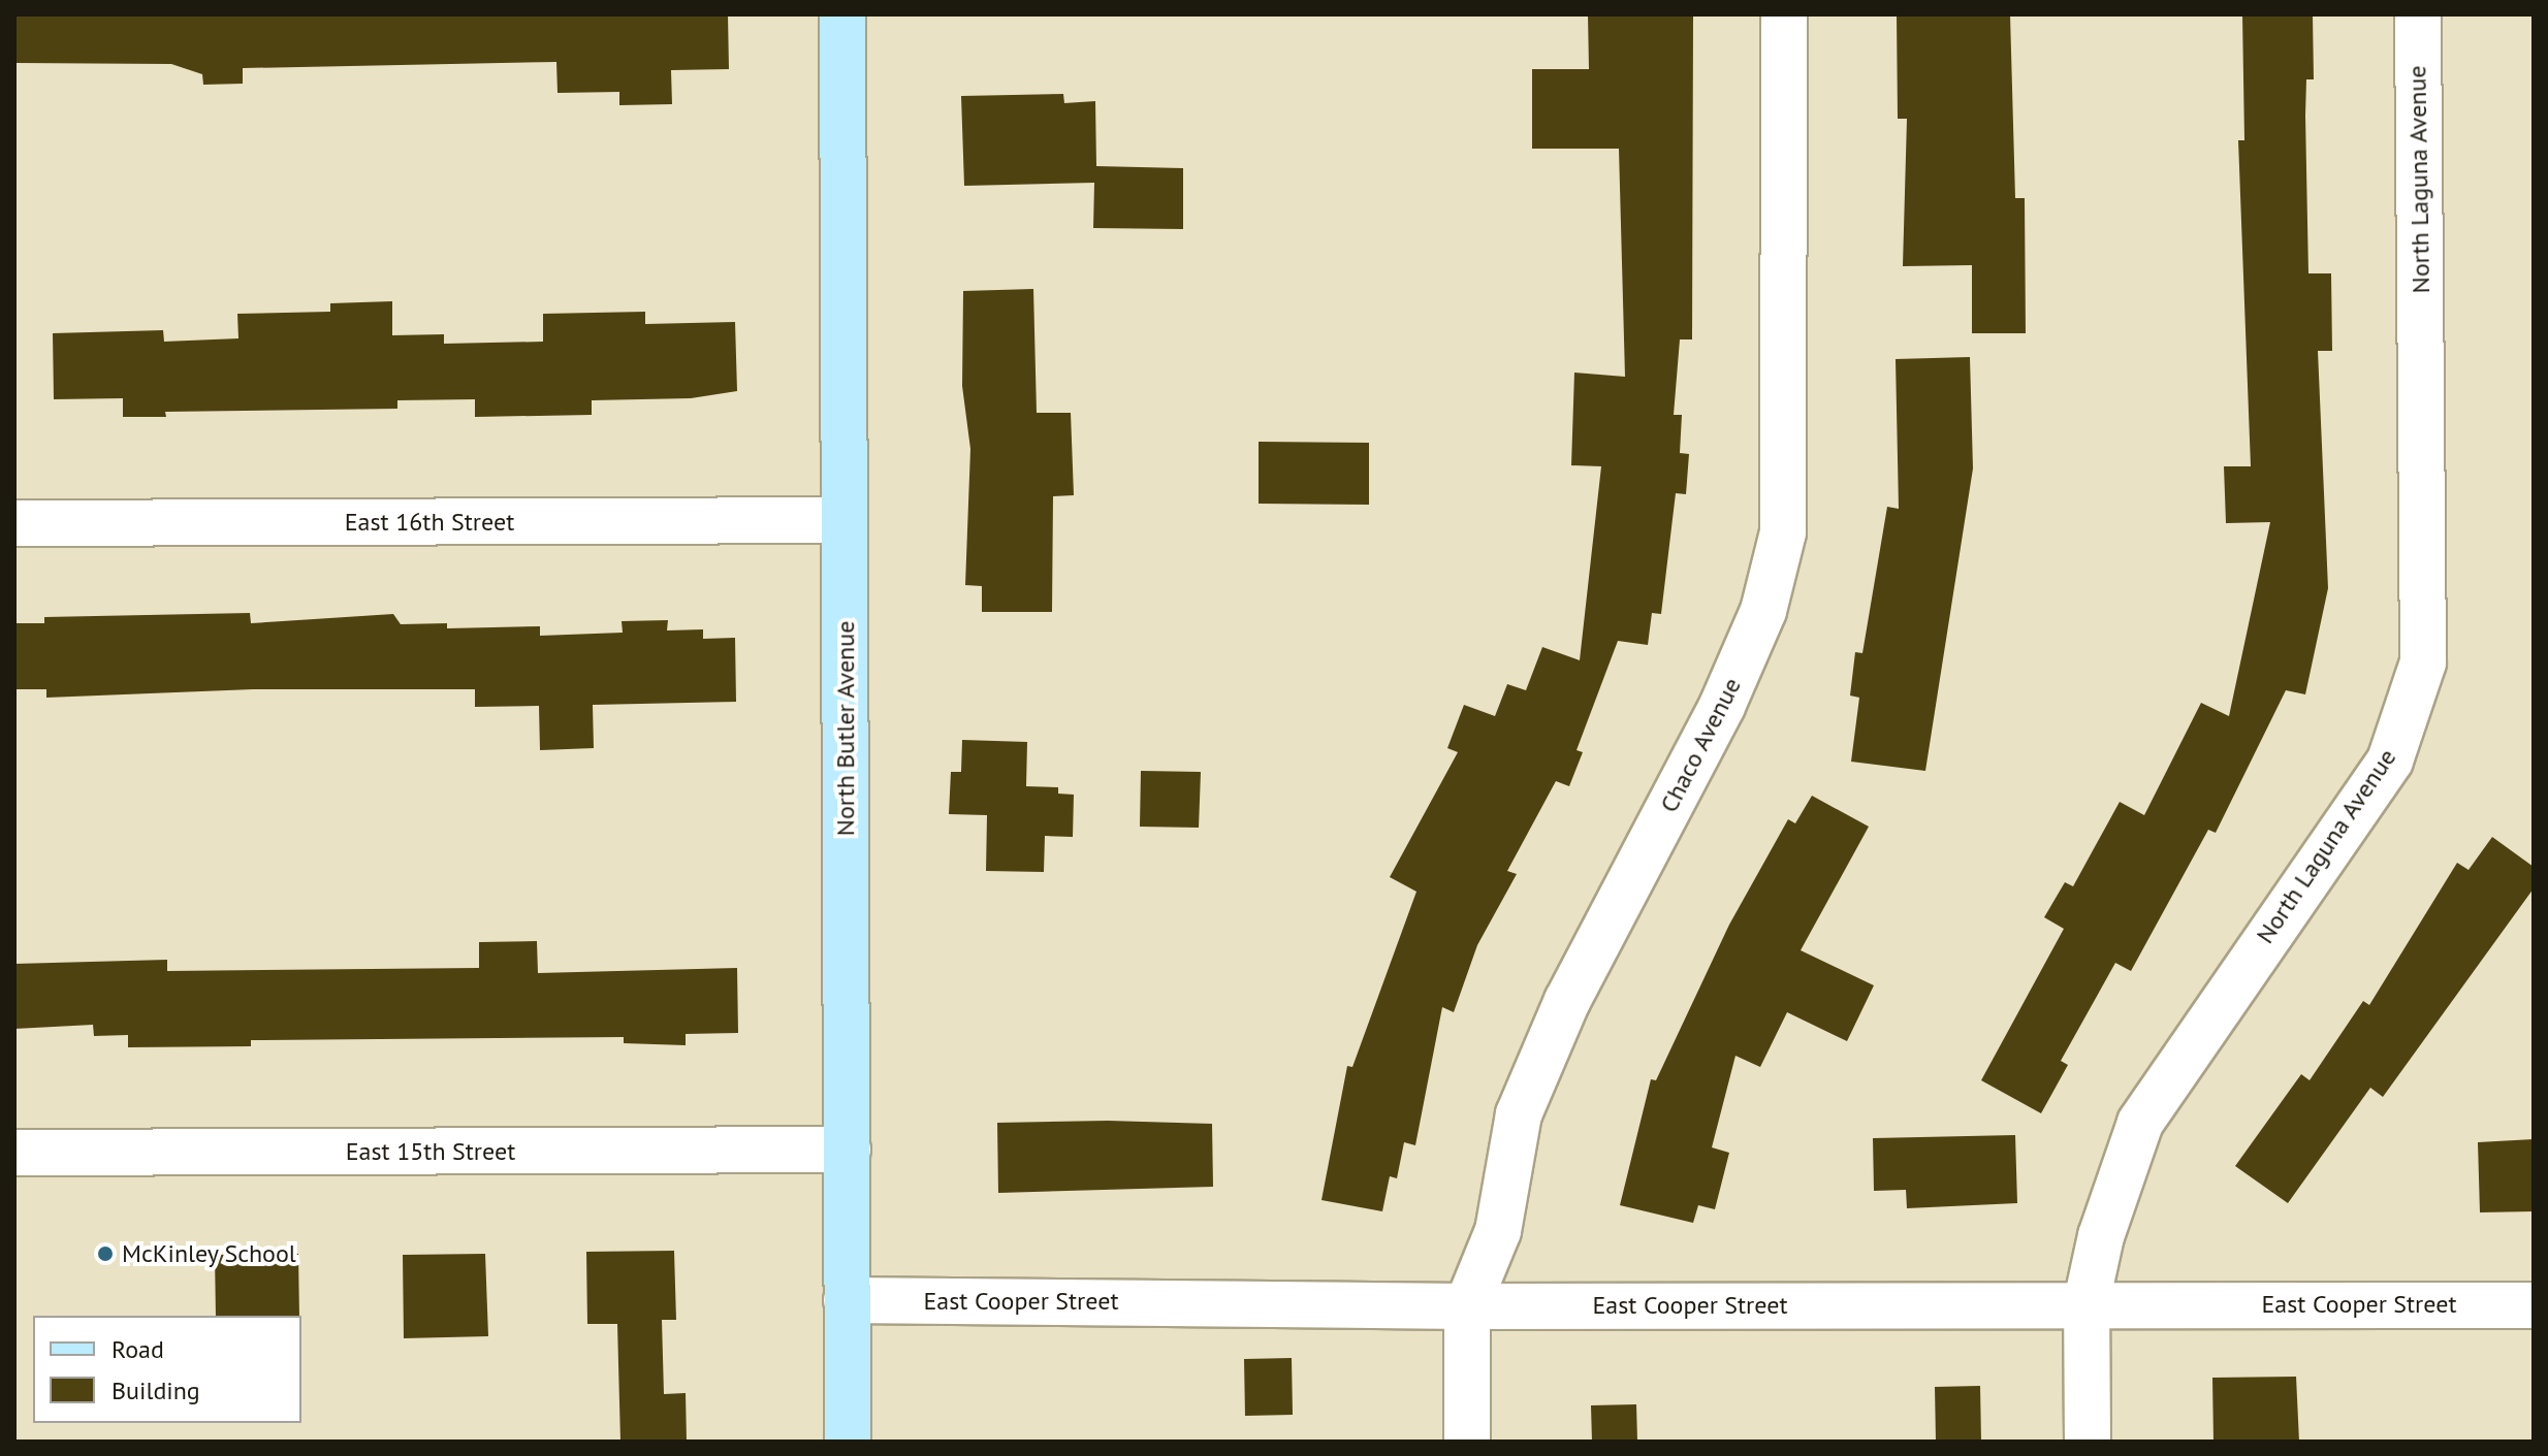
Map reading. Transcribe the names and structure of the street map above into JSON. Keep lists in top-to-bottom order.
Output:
{
  "streets": {
    "main road": ["North Butler Avenue"],
    "street": [
      "North Laguna Avenue",
      "East 16th Street",
      "Chaco Avenue",
      "East 15th Street",
      "East Cooper Street"
    ]
  },
  "crossings": [
    ["North Laguna Avenue", "East Cooper Street"],
    ["East 16th Street", "North Butler Avenue"],
    ["North Butler Avenue", "East 15th Street"],
    ["North Butler Avenue", "East Cooper Street"],
    ["Chaco Avenue", "East Cooper Street"]
  ],
  "places": ["McKinley School"],
  "legend": ["Road", "Building"]
}
